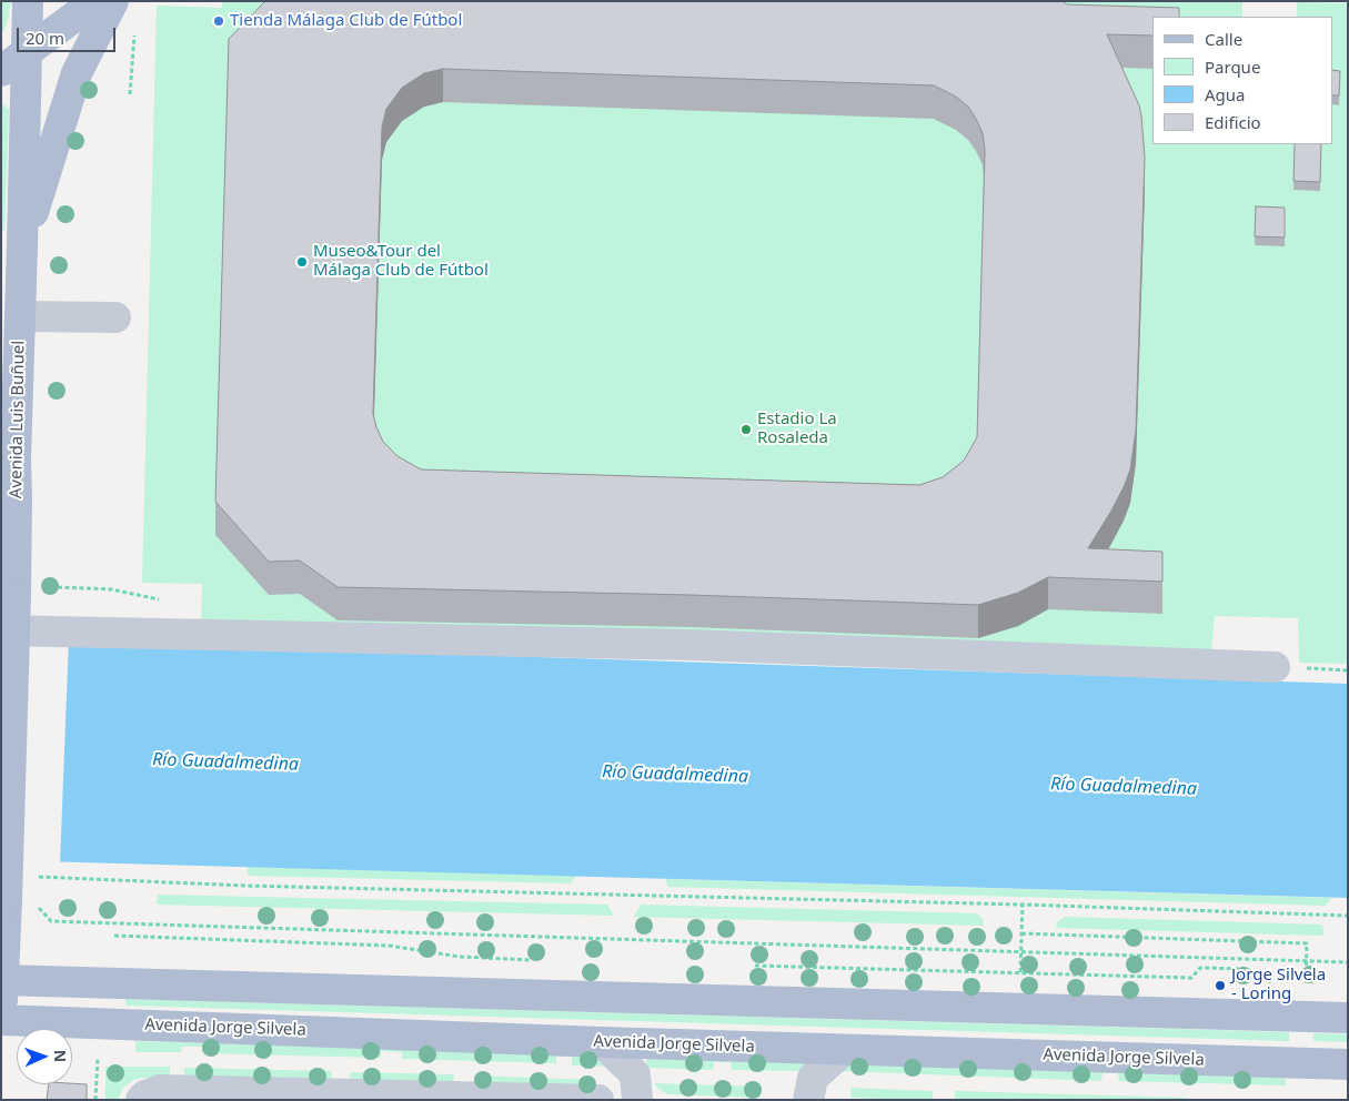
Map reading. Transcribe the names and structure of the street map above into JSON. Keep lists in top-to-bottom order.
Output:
{
  "streets": {
    "main road": ["Avenida Luis Buñuel", "Avenida Jorge Silvela"]
  },
  "water": ["Río Guadalmedina"],
  "places": [
    "Tienda Málaga Club de Fútbol",
    "Museo&Tour del Málaga Club de Fútbol",
    "Estadio La Rosaleda",
    "Jorge Silvela - Loring"
  ],
  "legend": [
    "Calle",
    "Parque",
    "Agua",
    "Edificio"
  ],
  "scale_bar": "20 m",
  "north": "right"
}
